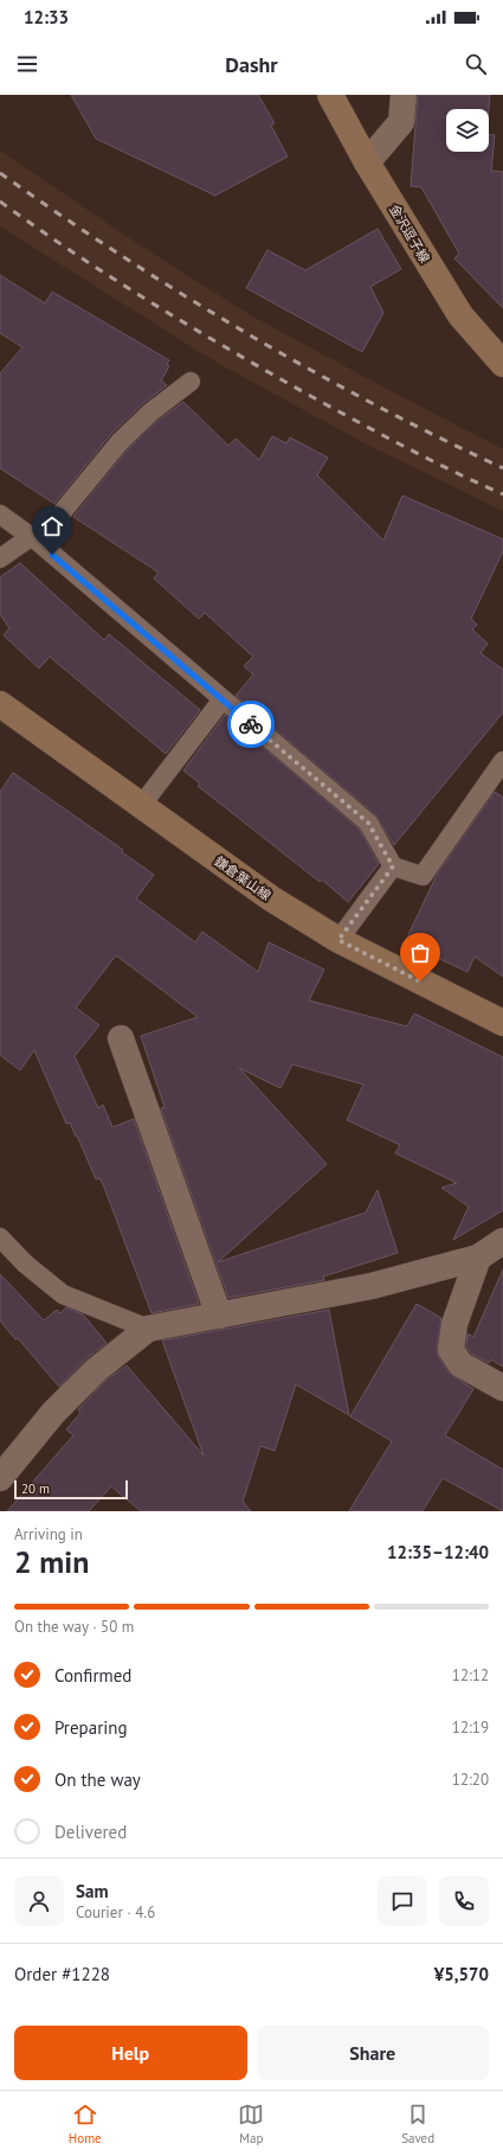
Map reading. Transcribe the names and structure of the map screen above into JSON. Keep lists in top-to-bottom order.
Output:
{
  "streets": {
    "main road": ["金沢逗子線", "鎌倉葉山線"]
  },
  "scale_bar": "20 m",
  "page": {
    "status": "12:33",
    "header": "Dashr",
    "scale": "20 m",
    "heading": ["2 min", "Arriving in", "12:35–12:40"],
    "panel": [
      "Sam",
      "Courier · 4.6",
      "Order #1228",
      "¥5,570"
    ],
    "bar": "On the way · 50 m",
    "list": [
      ["Confirmed", "12:12"],
      ["Preparing", "12:19"],
      ["On the way", "12:20"],
      "Delivered"
    ],
    "buttons": ["Help", "Share"],
    "tabs": ["Home", "Map", "Saved"]
  }
}
